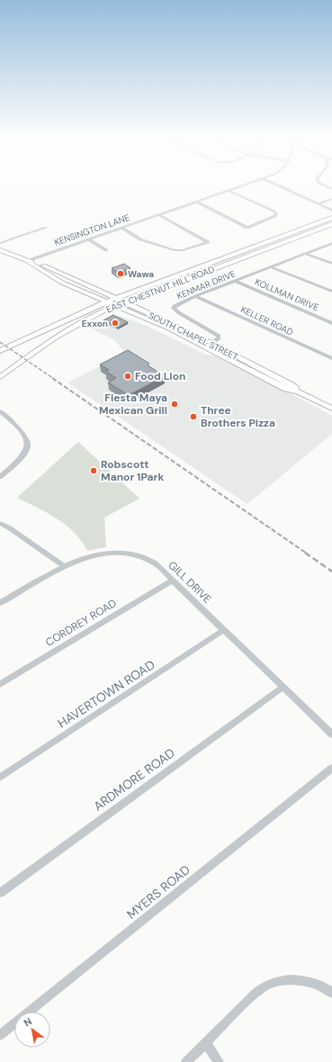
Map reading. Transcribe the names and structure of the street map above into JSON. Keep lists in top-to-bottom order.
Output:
{
  "streets": {
    "main road": ["EAST CHESTNUT HILL ROAD", "SOUTH CHAPEL STREET"],
    "street": [
      "KENSINGTON LANE",
      "KENMAR DRIVE",
      "KOLLMAN DRIVE",
      "KELLER ROAD",
      "GILL DRIVE",
      "CORDREY ROAD",
      "HAVERTOWN ROAD",
      "ARDMORE ROAD",
      "MYERS ROAD"
    ]
  },
  "crossings": [
    ["KENSINGTON LANE", "SOUTH CHAPEL STREET"],
    ["KENMAR DRIVE", "KOLLMAN DRIVE"],
    ["KENMAR DRIVE", "KELLER ROAD"],
    ["KENMAR DRIVE", "SOUTH CHAPEL STREET"],
    ["EAST CHESTNUT HILL ROAD", "SOUTH CHAPEL STREET"],
    ["GILL DRIVE", "CORDREY ROAD"],
    ["GILL DRIVE", "HAVERTOWN ROAD"],
    ["GILL DRIVE", "ARDMORE ROAD"]
  ],
  "places": [
    "Wawa",
    "Exxon",
    "Food Lion",
    "Fiesta Maya Mexican Grill",
    "Three Brothers Pizza",
    "Robscott Manor 1Park"
  ],
  "north": "top left"
}
